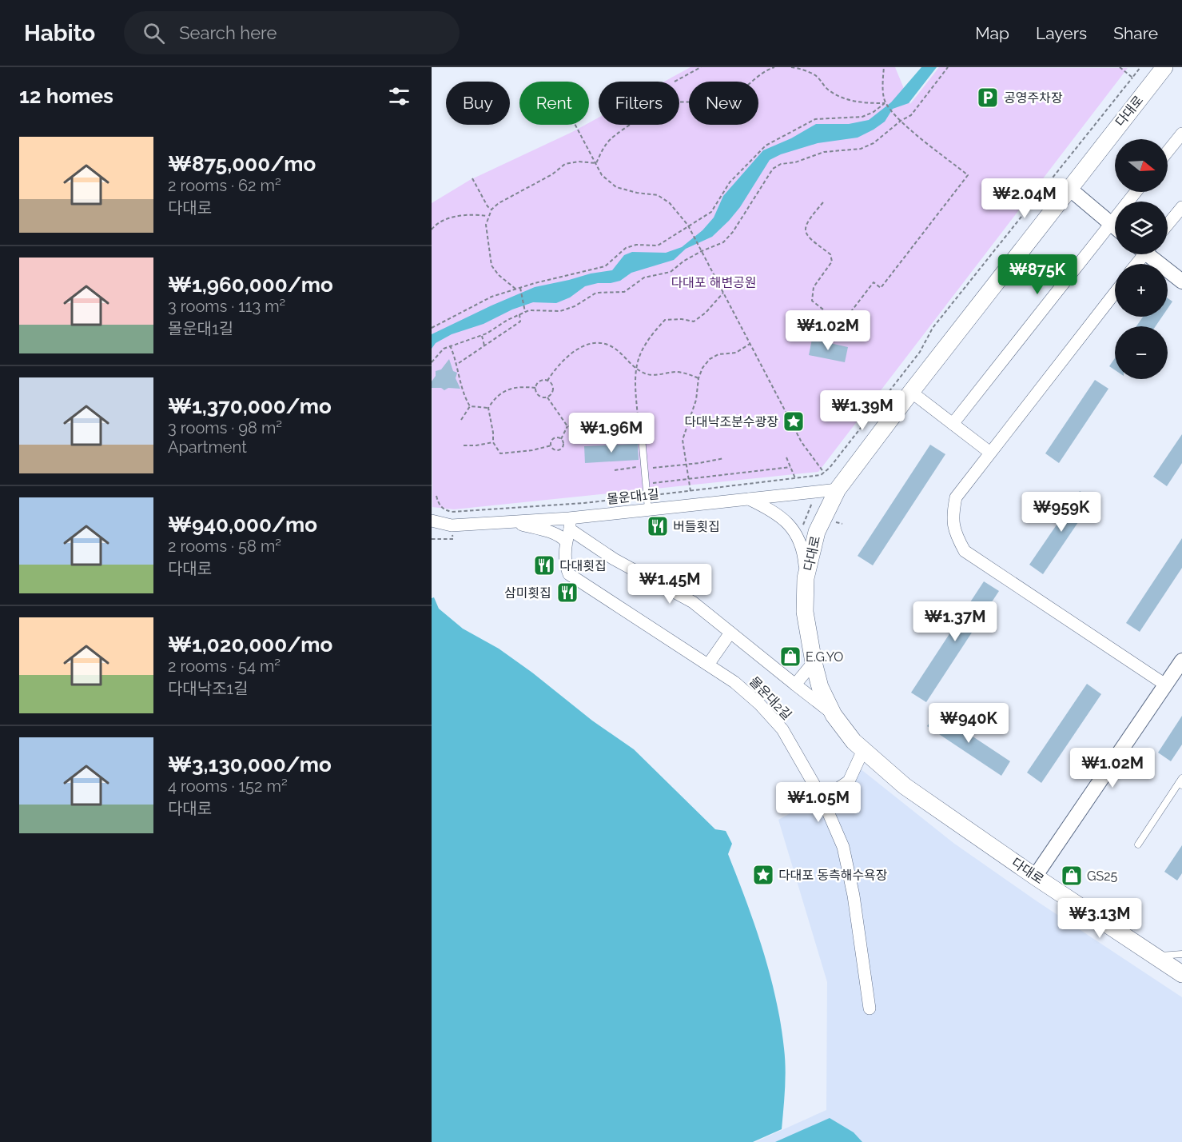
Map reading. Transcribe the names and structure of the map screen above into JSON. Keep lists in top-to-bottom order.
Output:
{
  "streets": {
    "main road": ["다대로"],
    "street": ["몰운대1길", "몰운대2길"]
  },
  "crossings": [
    ["다대로", "몰운대1길"]
  ],
  "parks": ["다대포 해변공원"],
  "places": {
    "parking": ["공영주차장"],
    "place": ["다대낙조분수광장", "다대포 동측해수욕장"],
    "restaurant": ["버들횟집", "다대횟집", "삼미횟집"],
    "shop": ["E.G.YO", "GS25"]
  },
  "north": "right",
  "page": {
    "header": "Habito",
    "search": "Search here",
    "nav": ["Map", "Layers", "Share"],
    "heading": "12 homes",
    "chip": [
      "Buy",
      "Rent",
      "Filters",
      "New"
    ],
    "list": [
      {
        "name": "₩875,000/mo",
        "note": "2 rooms · 62 m² · 다대로"
      },
      {
        "name": "₩1,960,000/mo",
        "note": "3 rooms · 113 m² · 몰운대1길"
      },
      {
        "name": "₩1,370,000/mo",
        "note": "3 rooms · 98 m² · Apartment"
      },
      {
        "name": "₩940,000/mo",
        "note": "2 rooms · 58 m² · 다대로"
      },
      {
        "name": "₩1,020,000/mo",
        "note": "2 rooms · 54 m² · 다대낙조1길"
      },
      {
        "name": "₩3,130,000/mo",
        "note": "4 rooms · 152 m² · 다대로"
      }
    ],
    "map_buttons": ["+", "−"],
    "price": [
      "₩2.04M",
      "₩875K",
      "₩1.02M",
      "₩1.39M",
      "₩1.96M",
      "₩959K",
      "₩1.45M",
      "₩1.37M",
      "₩940K",
      "₩1.02M",
      "₩1.05M",
      "₩3.13M"
    ]
  }
}
